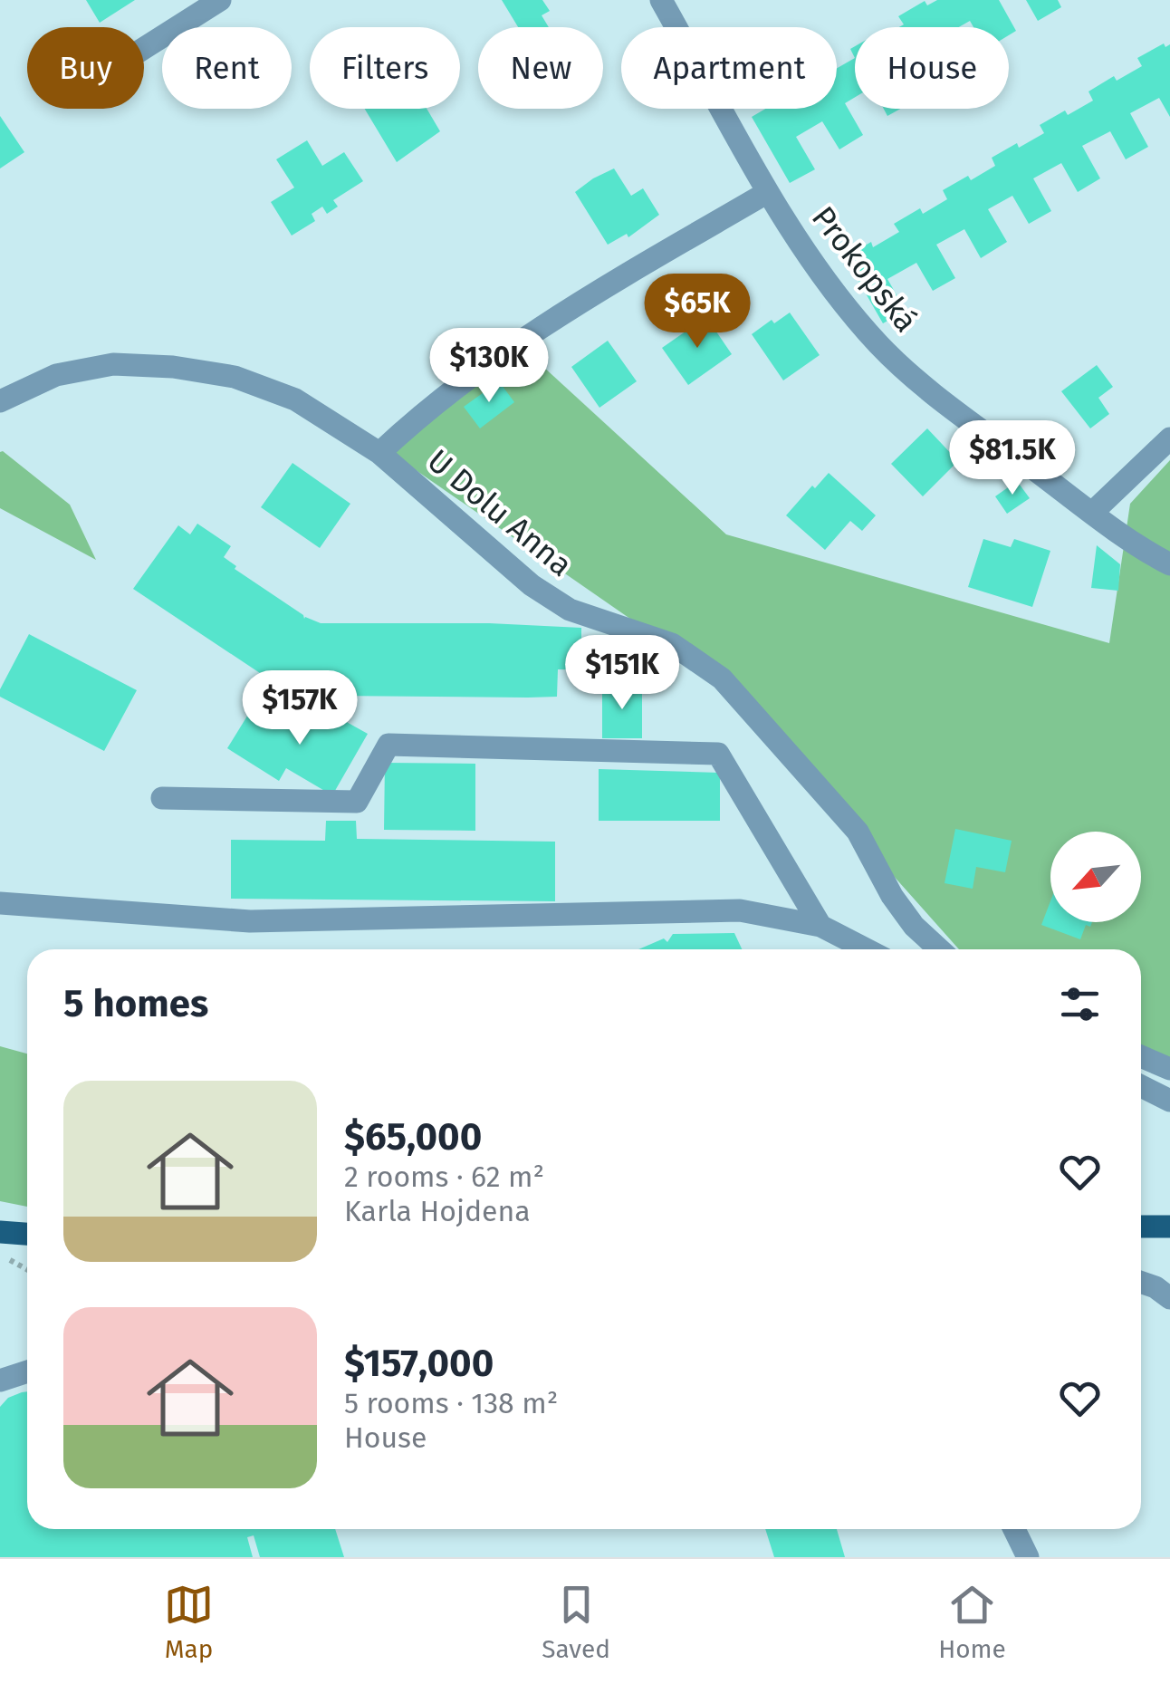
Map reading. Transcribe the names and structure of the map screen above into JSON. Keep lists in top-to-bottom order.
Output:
{
  "streets": {
    "street": ["Prokopská", "U Dolu Anna"]
  },
  "north": "bottom left",
  "page": {
    "chip": [
      "Buy",
      "Rent",
      "Filters",
      "New",
      "Apartment",
      "House"
    ],
    "price": [
      "$65K",
      "$130K",
      "$81.5K",
      "$151K",
      "$157K"
    ],
    "heading": "5 homes",
    "list": [
      {
        "name": "$65,000",
        "note": "2 rooms · 62 m² · Karla Hojdena"
      },
      {
        "name": "$157,000",
        "note": "5 rooms · 138 m² · House"
      }
    ],
    "tabs": ["Map", "Saved", "Home"]
  }
}
